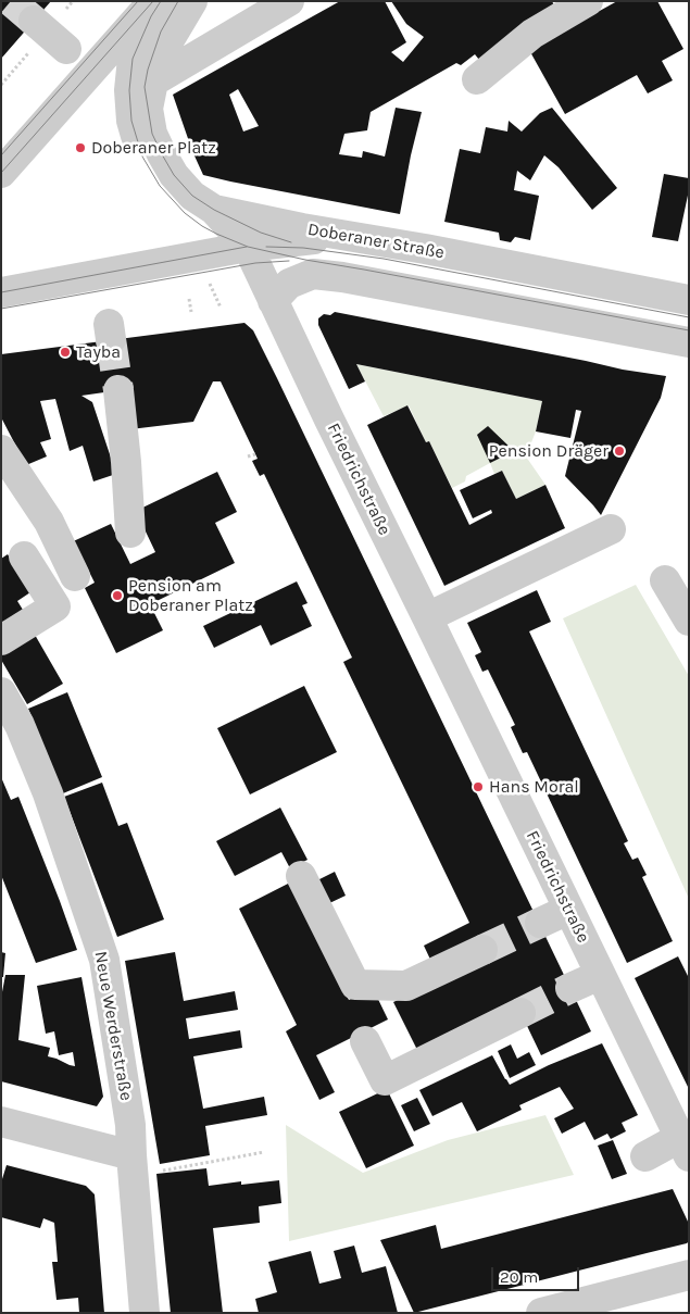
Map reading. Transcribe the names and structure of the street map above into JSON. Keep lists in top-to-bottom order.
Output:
{
  "streets": {
    "street": ["Doberaner Straße", "Friedrichstraße", "Neue Werderstraße"]
  },
  "places": [
    "Doberaner Platz",
    "Tayba",
    "Pension Dräger",
    "Pension am Doberaner Platz",
    "Hans Moral"
  ],
  "scale_bar": "20 m"
}
